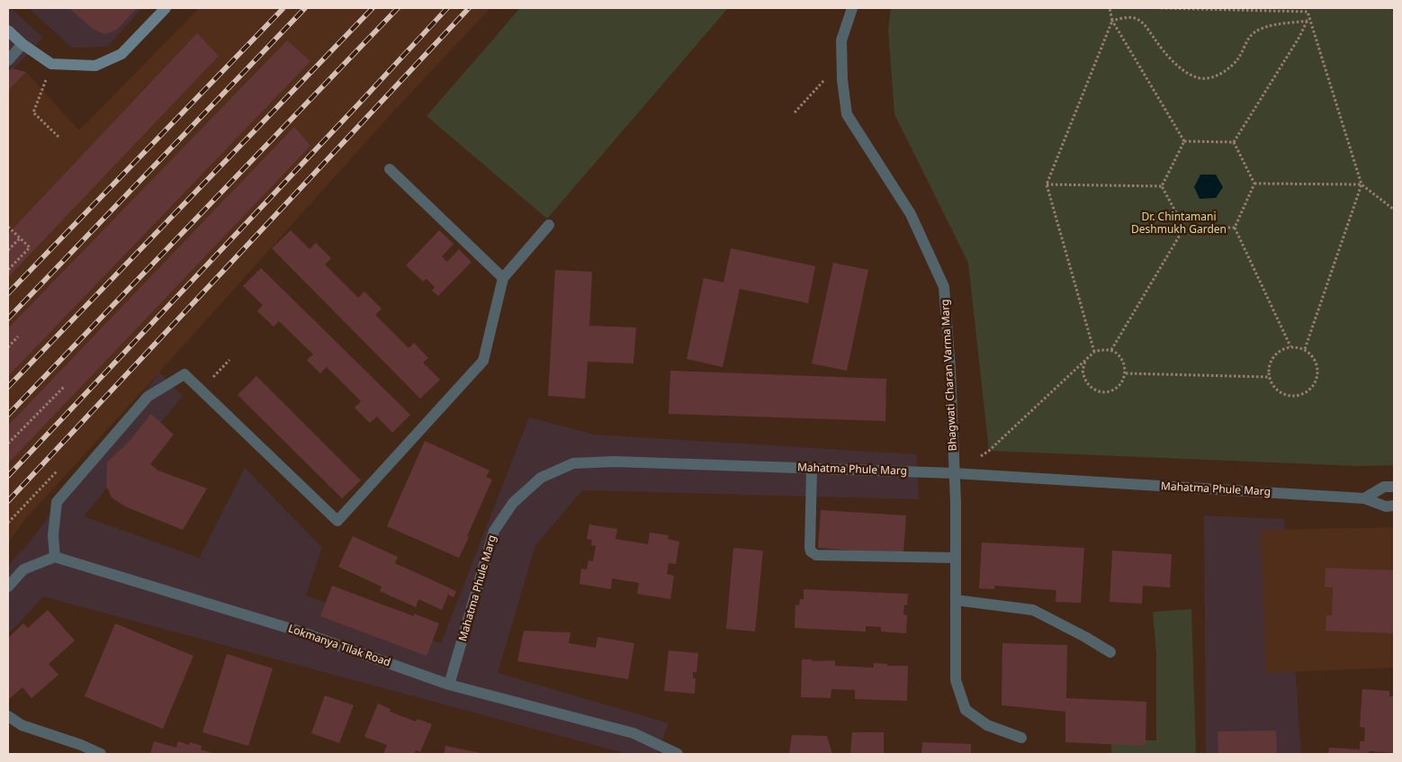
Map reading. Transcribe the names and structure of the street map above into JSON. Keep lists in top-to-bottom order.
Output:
{
  "streets": {
    "street": ["Bhagwati Charan Varma Marg", "Mahatma Phule Marg", "Lokmanya Tilak Road"]
  },
  "crossings": [
    ["Bhagwati Charan Varma Marg", "Mahatma Phule Marg"],
    ["Mahatma Phule Marg", "Lokmanya Tilak Road"]
  ],
  "parks": ["Dr. Chintamani Deshmukh Garden"]
}
